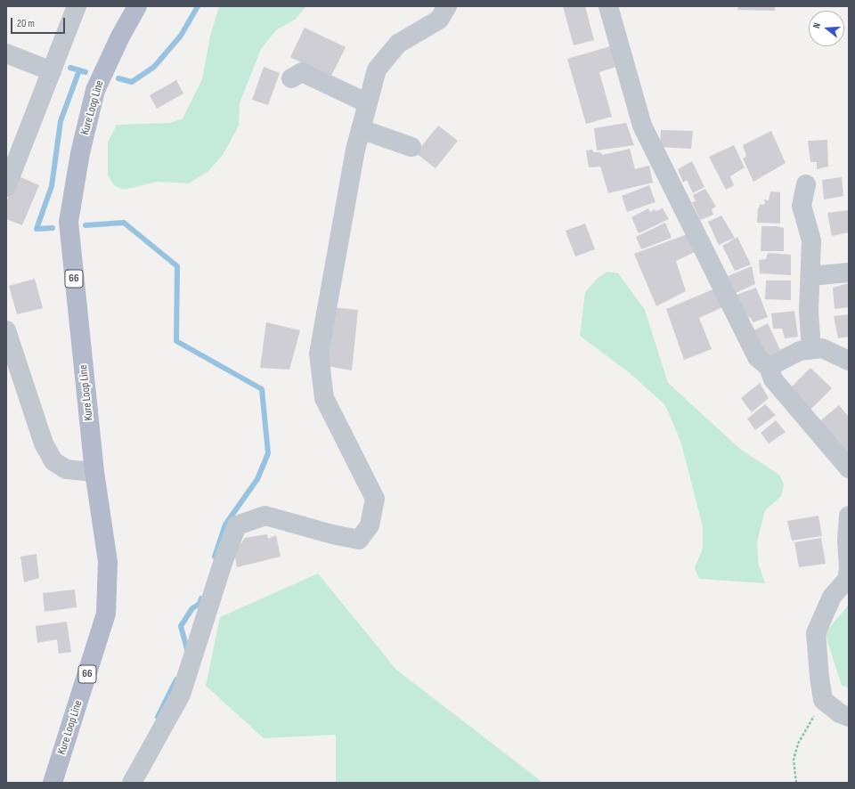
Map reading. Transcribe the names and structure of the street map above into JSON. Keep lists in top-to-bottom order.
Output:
{
  "streets": {
    "main road": ["Kure Loop Line", "66"]
  },
  "scale_bar": "20 m",
  "north": "left"
}
